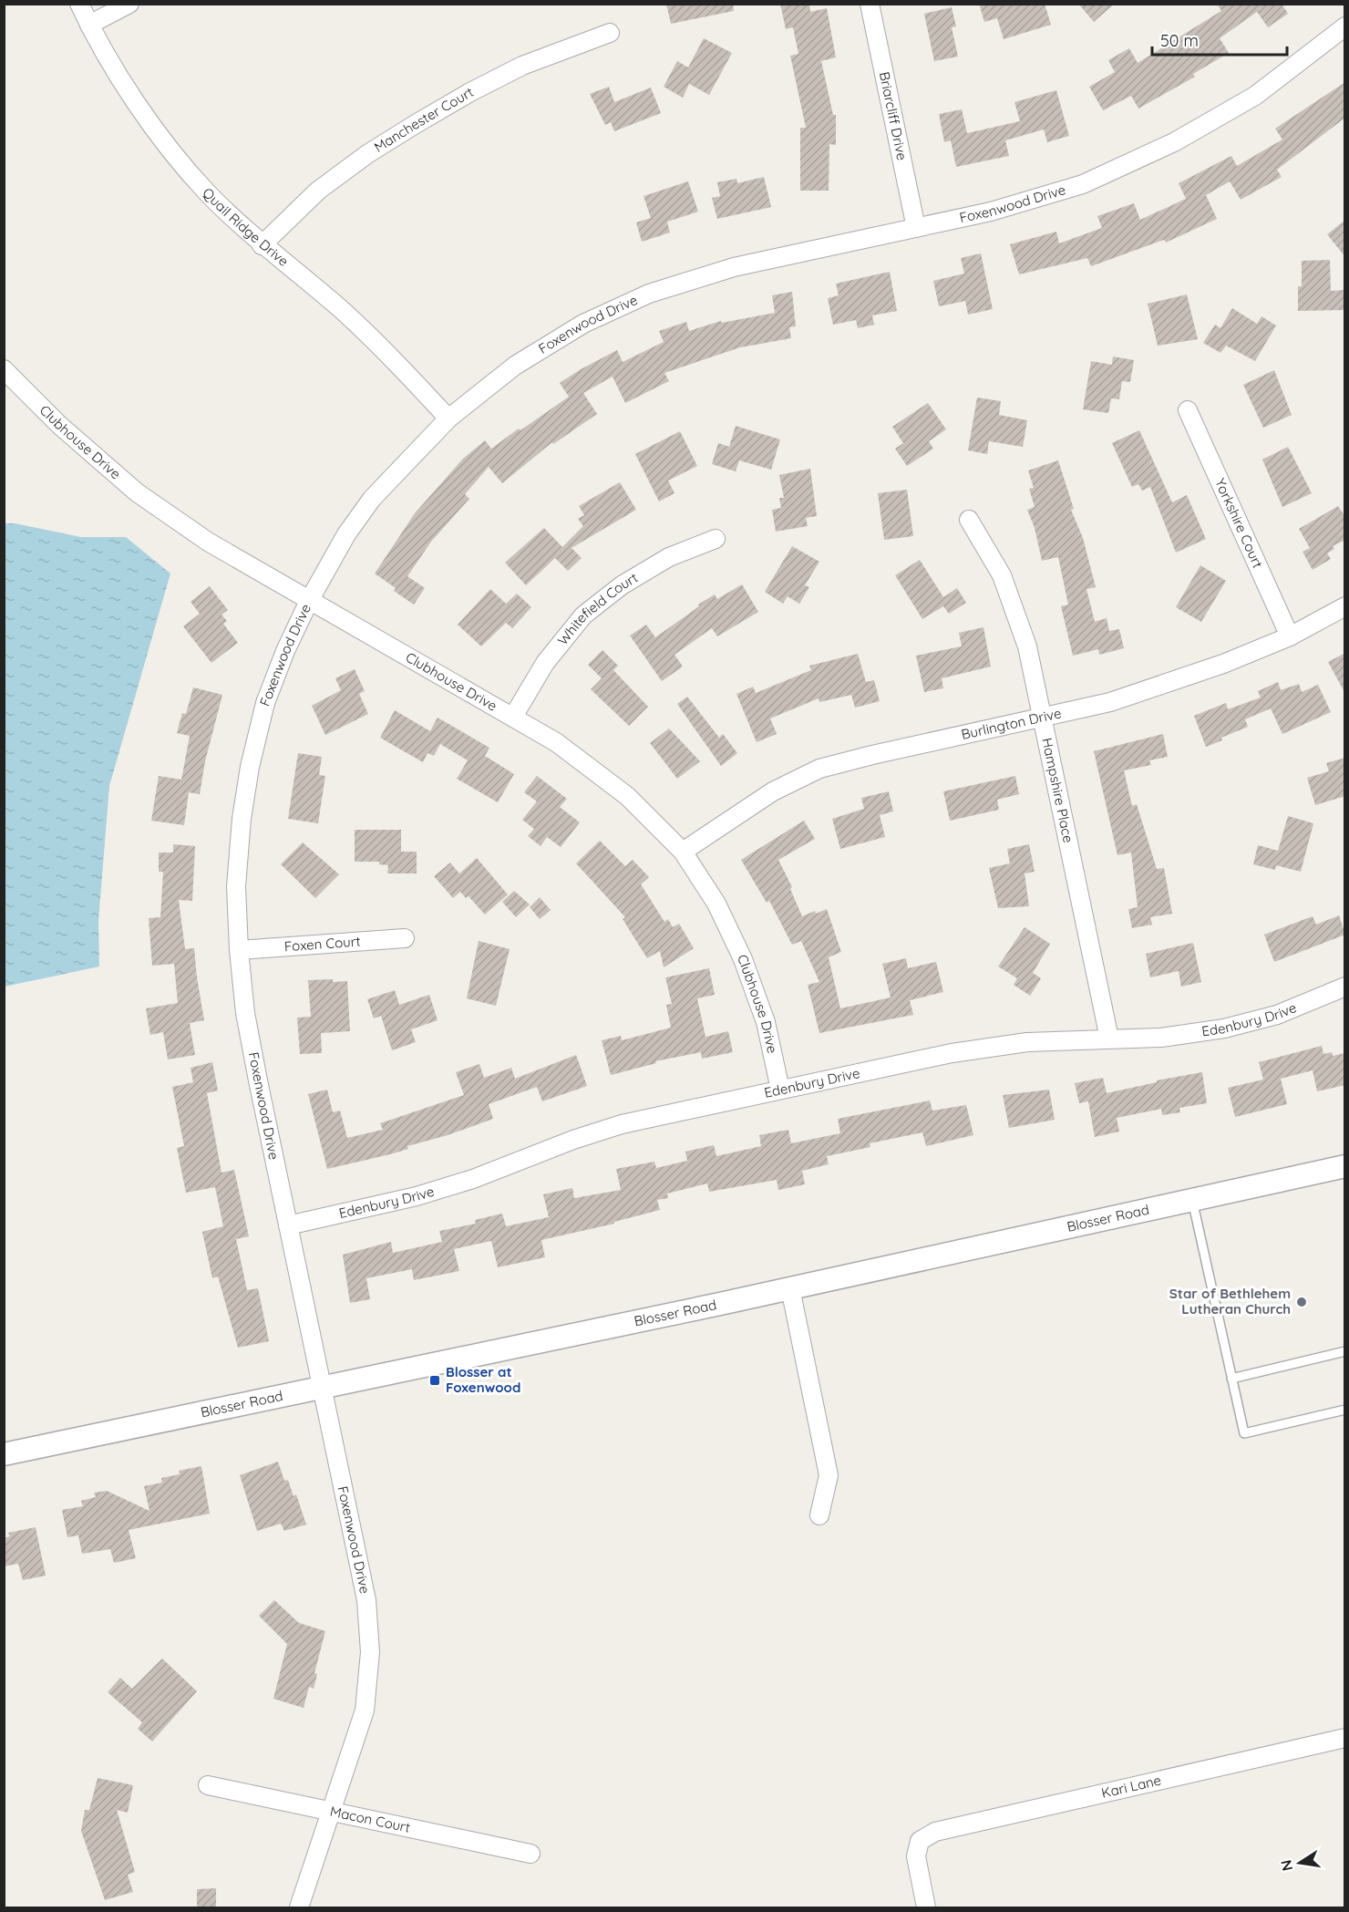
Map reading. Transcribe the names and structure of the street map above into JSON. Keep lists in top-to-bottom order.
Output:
{
  "streets": {
    "street": [
      "Briarcliff Drive",
      "Manchester Court",
      "Foxenwood Drive",
      "Quail Ridge Drive",
      "Clubhouse Drive",
      "Yorkshire Court",
      "Whitefield Court",
      "Burlington Drive",
      "Hampshire Place",
      "Foxen Court",
      "Edenbury Drive",
      "Blosser Road",
      "Kari Lane",
      "Macon Court"
    ]
  },
  "crossings": [
    ["Briarcliff Drive", "Foxenwood Drive"],
    ["Manchester Court", "Quail Ridge Drive"],
    ["Foxenwood Drive", "Quail Ridge Drive"],
    ["Foxenwood Drive", "Clubhouse Drive"],
    ["Foxenwood Drive", "Foxen Court"],
    ["Foxenwood Drive", "Edenbury Drive"],
    ["Foxenwood Drive", "Blosser Road"],
    ["Foxenwood Drive", "Macon Court"],
    ["Clubhouse Drive", "Whitefield Court"],
    ["Clubhouse Drive", "Burlington Drive"],
    ["Clubhouse Drive", "Edenbury Drive"],
    ["Yorkshire Court", "Burlington Drive"],
    ["Burlington Drive", "Hampshire Place"],
    ["Hampshire Place", "Edenbury Drive"]
  ],
  "places": {
    "other": ["Star of Bethlehem Lutheran Church"],
    "transit": ["Blosser at Foxenwood"]
  },
  "scale_bar": "50 m",
  "north": "left"
}
